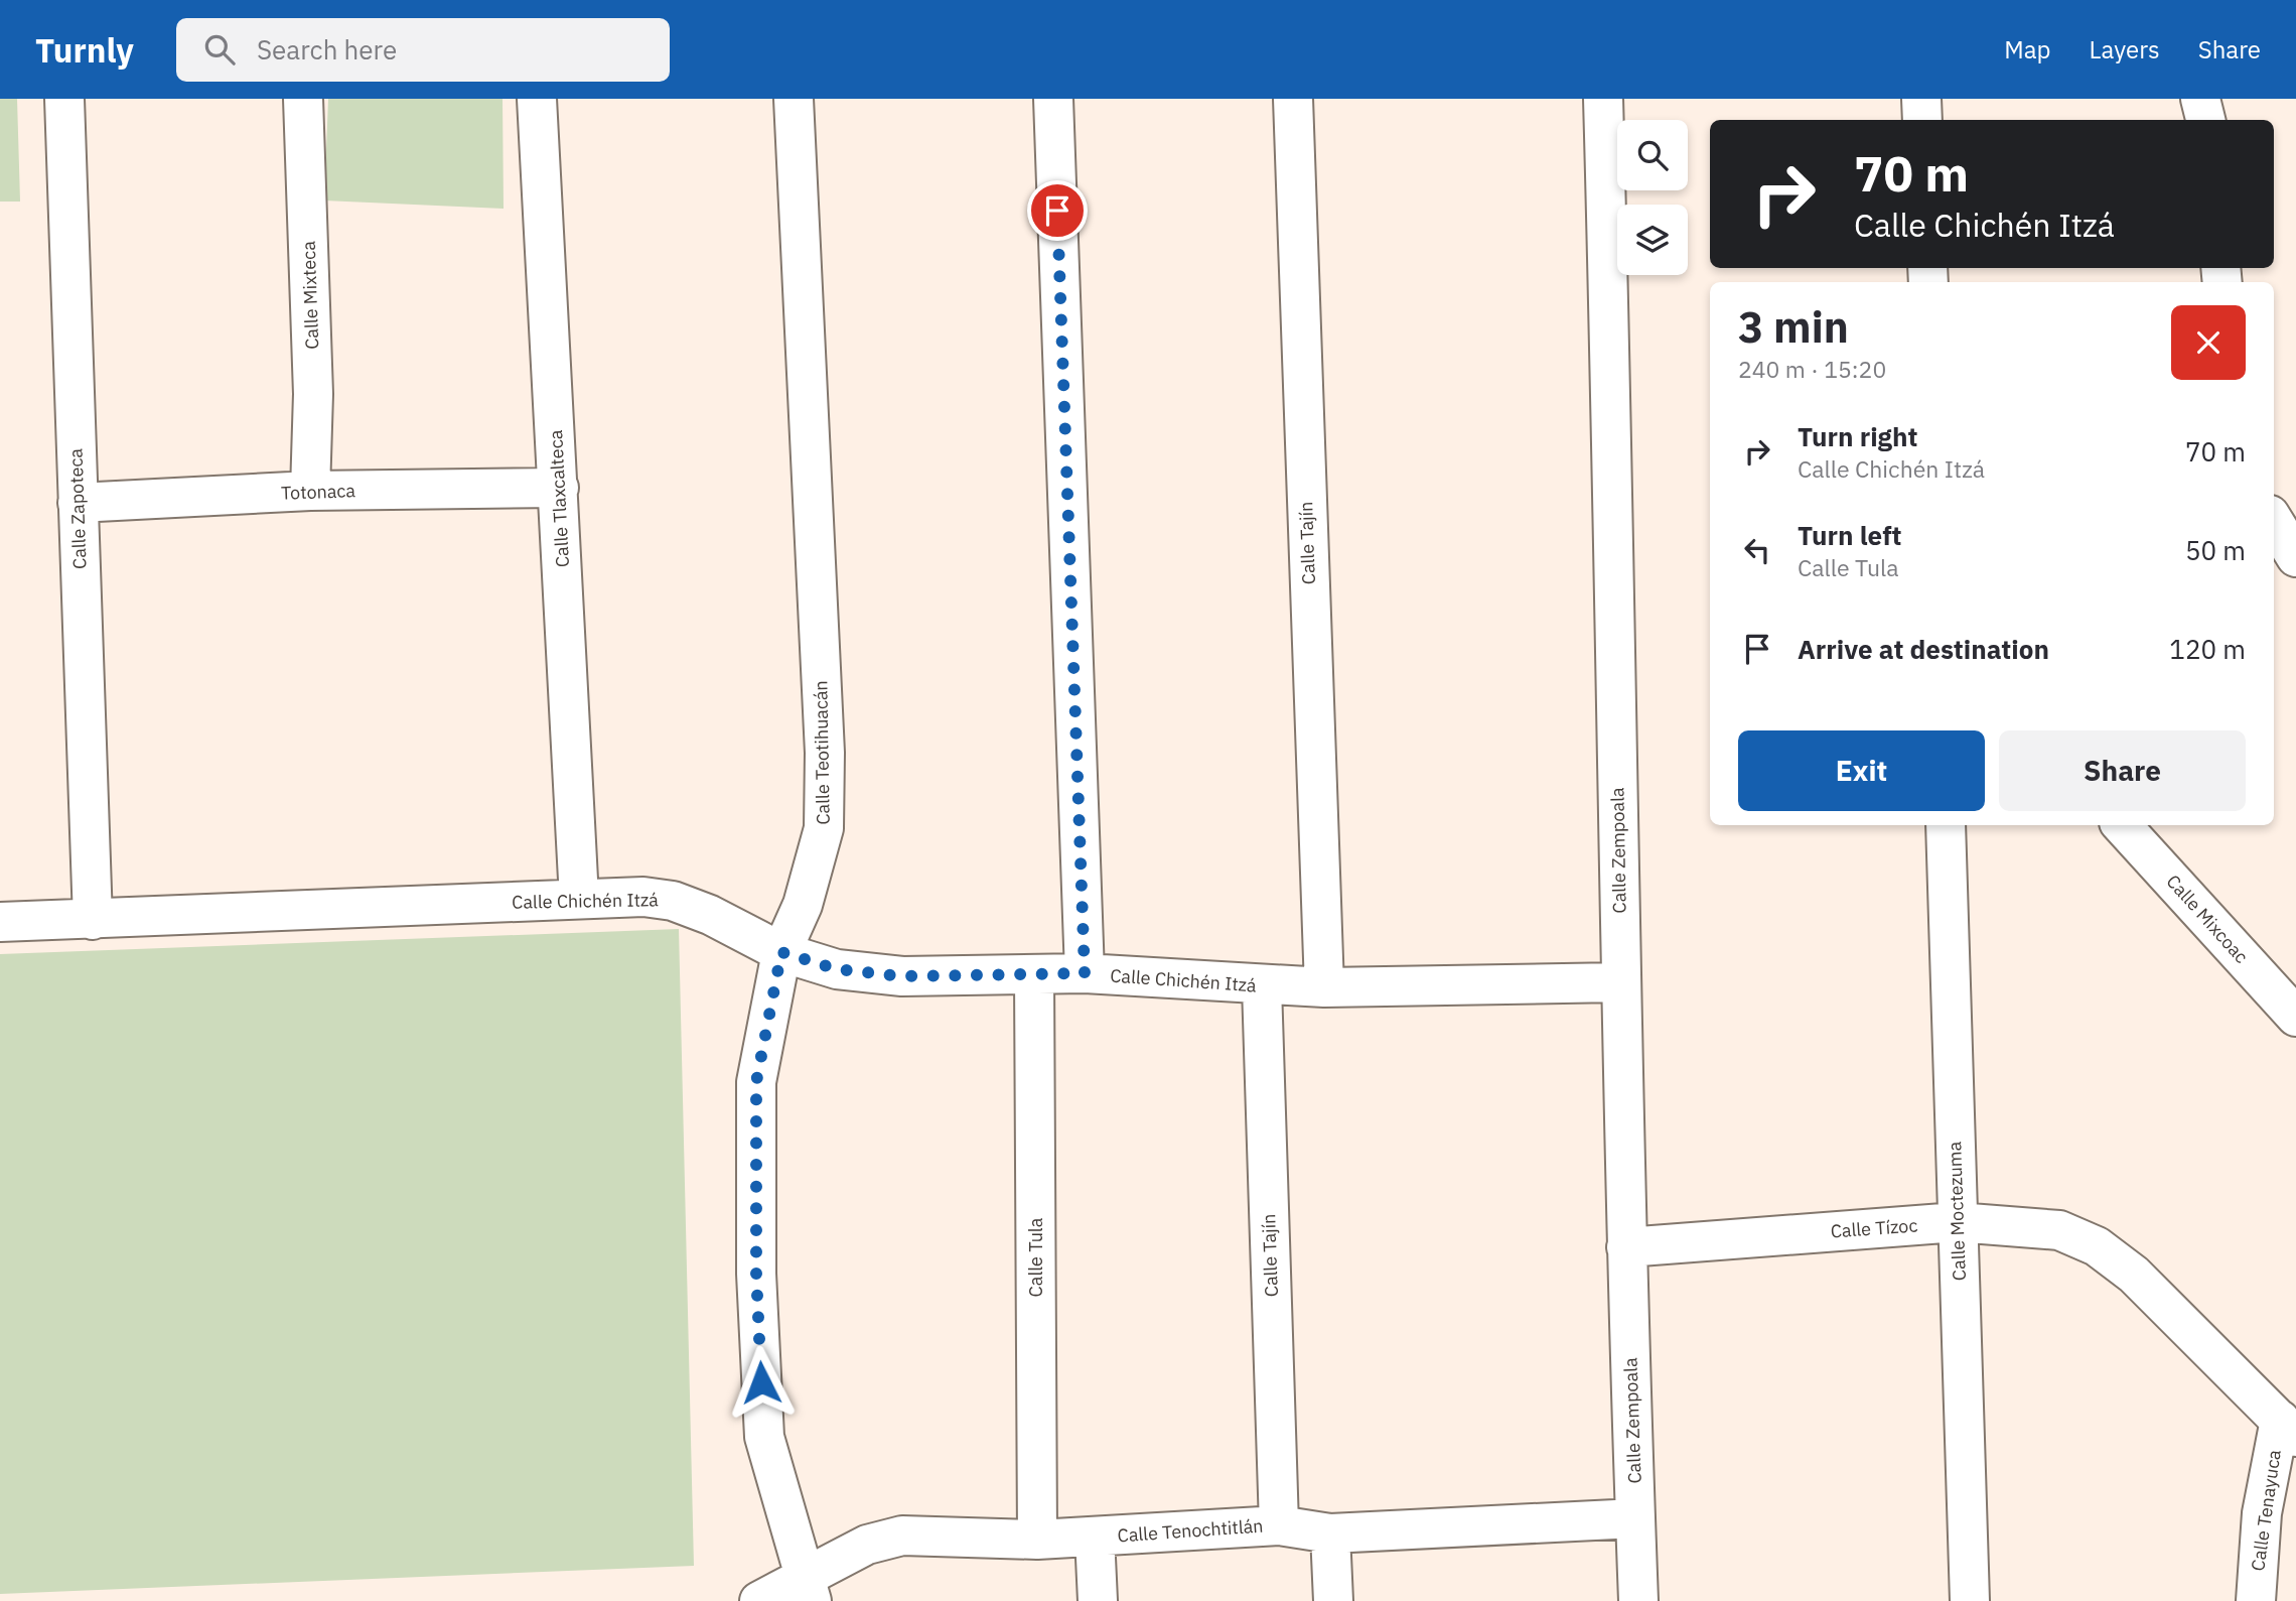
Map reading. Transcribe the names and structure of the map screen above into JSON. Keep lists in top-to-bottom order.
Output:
{
  "streets": {
    "street": [
      "Calle Mixteca",
      "Totonaca",
      "Calle Tlaxcalteca",
      "Calle Zapoteca",
      "Calle Tajín",
      "Calle Teotihuacán",
      "Calle Zempoala",
      "Calle Chichén Itzá",
      "Calle Mixcoac",
      "Calle Moctezuma",
      "Calle Tízoc",
      "Calle Tula",
      "Calle Tenayuca",
      "Calle Tenochtitlán"
    ]
  },
  "crossings": [
    ["Calle Mixteca", "Totonaca"],
    ["Totonaca", "Calle Tlaxcalteca"],
    ["Totonaca", "Calle Zapoteca"],
    ["Calle Tlaxcalteca", "Calle Chichén Itzá"],
    ["Calle Zapoteca", "Calle Chichén Itzá"],
    ["Calle Tajín", "Calle Chichén Itzá"],
    ["Calle Tajín", "Calle Tenochtitlán"],
    ["Calle Teotihuacán", "Calle Chichén Itzá"],
    ["Calle Teotihuacán", "Calle Tenochtitlán"],
    ["Calle Zempoala", "Calle Chichén Itzá"],
    ["Calle Zempoala", "Calle Tízoc"],
    ["Calle Zempoala", "Calle Tenochtitlán"],
    ["Calle Chichén Itzá", "Calle Tula"],
    ["Calle Moctezuma", "Calle Tízoc"],
    ["Calle Tízoc", "Calle Tenayuca"],
    ["Calle Tula", "Calle Tenochtitlán"]
  ],
  "page": {
    "header": "Turnly",
    "search": "Search here",
    "nav": ["Map", "Layers", "Share"],
    "turn": ["70 m", "Calle Chichén Itzá"],
    "heading": ["3 min", "240 m · 15:20"],
    "list": [
      {
        "name": "Turn right",
        "note": "Calle Chichén Itzá",
        "value": "70 m"
      },
      {
        "name": "Turn left",
        "note": "Calle Tula",
        "value": "50 m"
      },
      {
        "name": "Arrive at destination",
        "value": "120 m"
      }
    ],
    "buttons": ["Exit", "Share"]
  }
}
